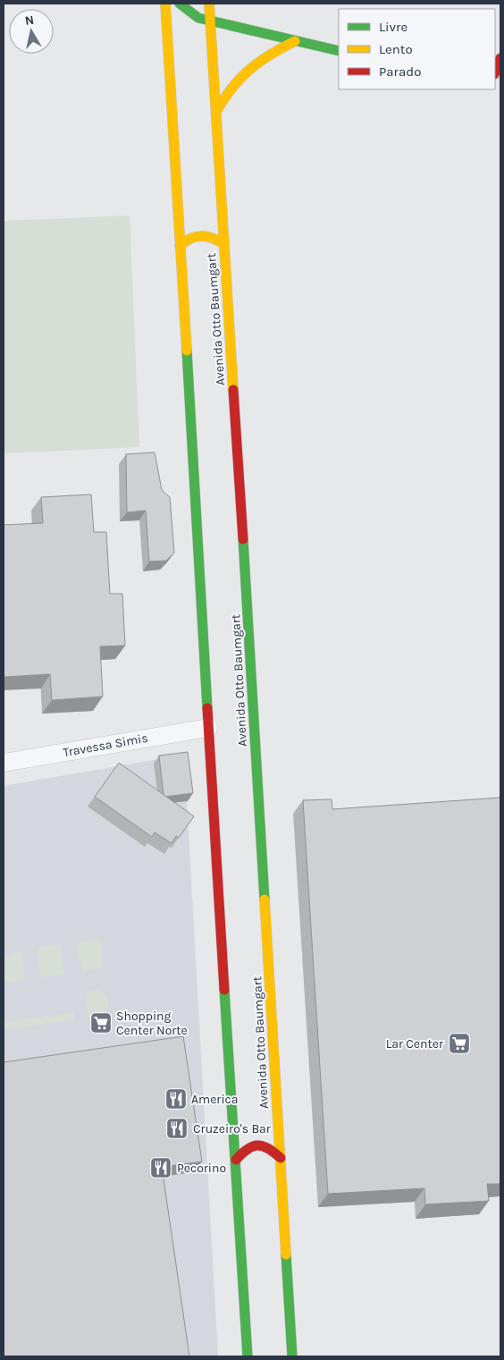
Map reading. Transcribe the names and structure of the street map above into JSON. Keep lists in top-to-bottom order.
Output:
{
  "streets": {
    "main road": ["Avenida Otto Baumgart"],
    "street": ["Travessa Simis"]
  },
  "places": {
    "supermarket": ["Shopping Center Norte", "Lar Center"],
    "restaurant": ["America", "Cruzeiro's Bar", "Pecorino"]
  },
  "legend": ["Livre", "Lento", "Parado"],
  "north": "top"
}
